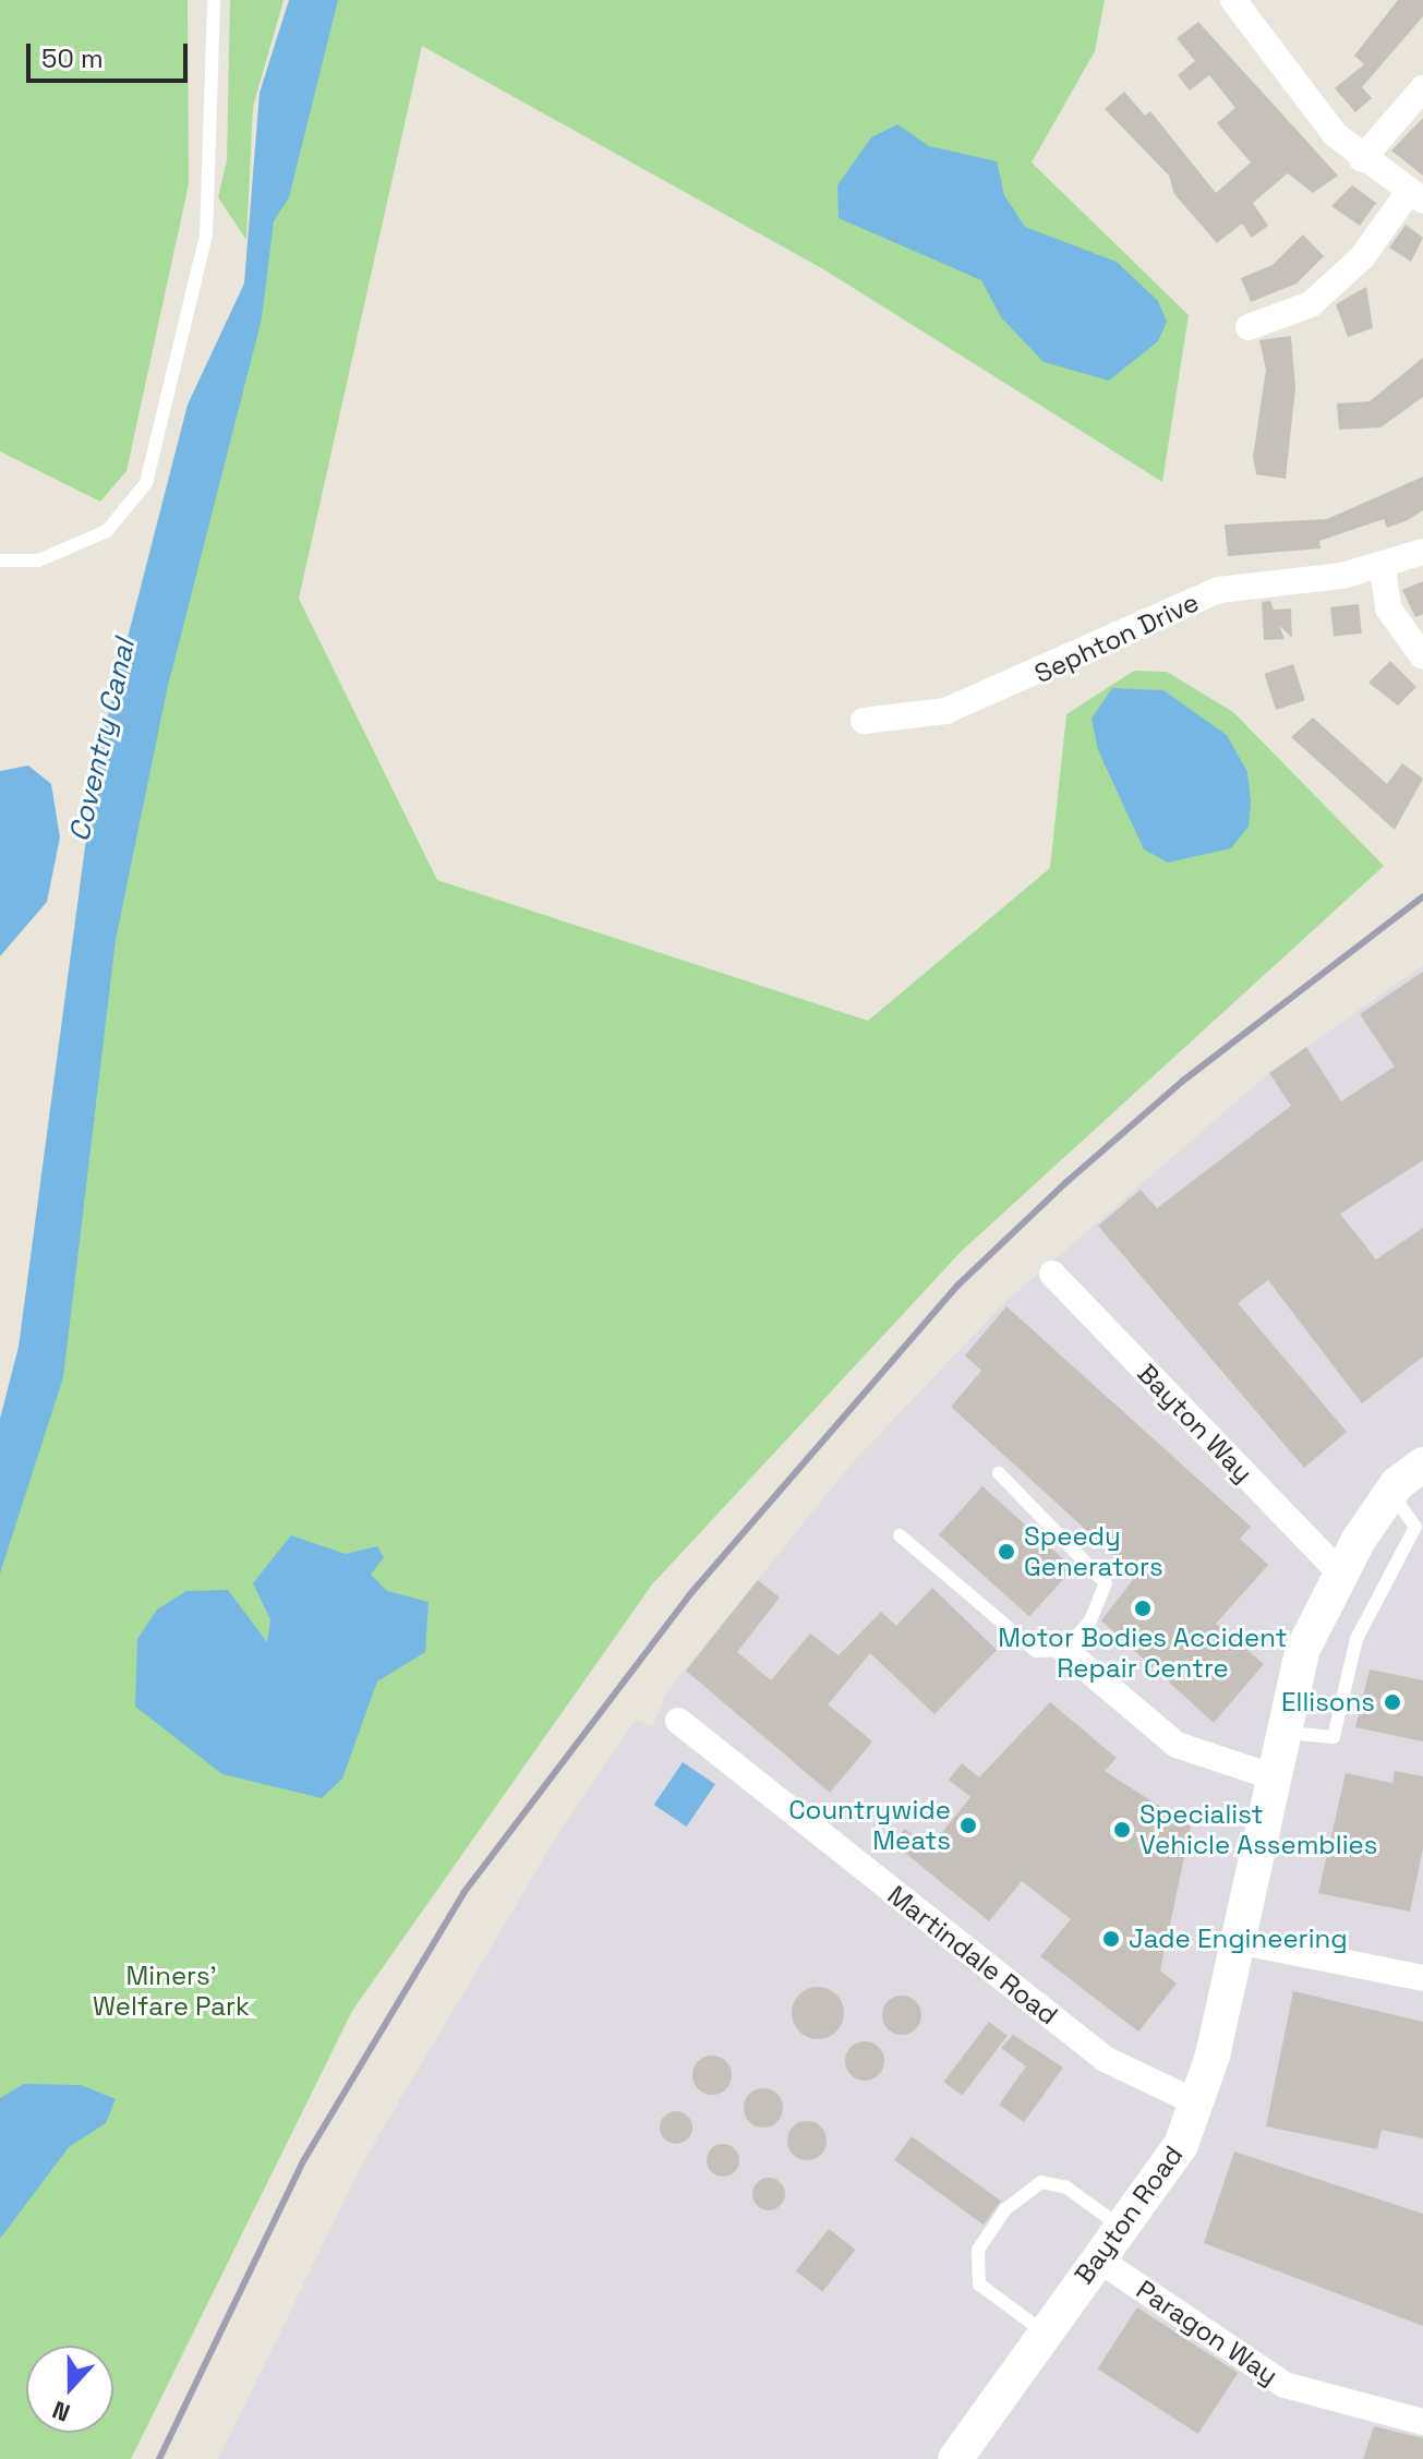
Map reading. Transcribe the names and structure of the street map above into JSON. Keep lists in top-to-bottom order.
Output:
{
  "streets": {
    "street": [
      "Sephton Drive",
      "Bayton Way",
      "Martindale Road",
      "Bayton Road",
      "Paragon Way"
    ]
  },
  "crossings": [
    ["Bayton Way", "Bayton Road"],
    ["Martindale Road", "Bayton Road"],
    ["Bayton Road", "Paragon Way"]
  ],
  "water": ["Coventry Canal"],
  "parks": ["Miners' Welfare Park"],
  "places": [
    "Speedy Generators",
    "Motor Bodies Accident Repair Centre",
    "Ellisons",
    "Countrywide Meats",
    "Specialist Vehicle Assemblies",
    "Jade Engineering"
  ],
  "scale_bar": "50 m",
  "north": "bottom"
}
